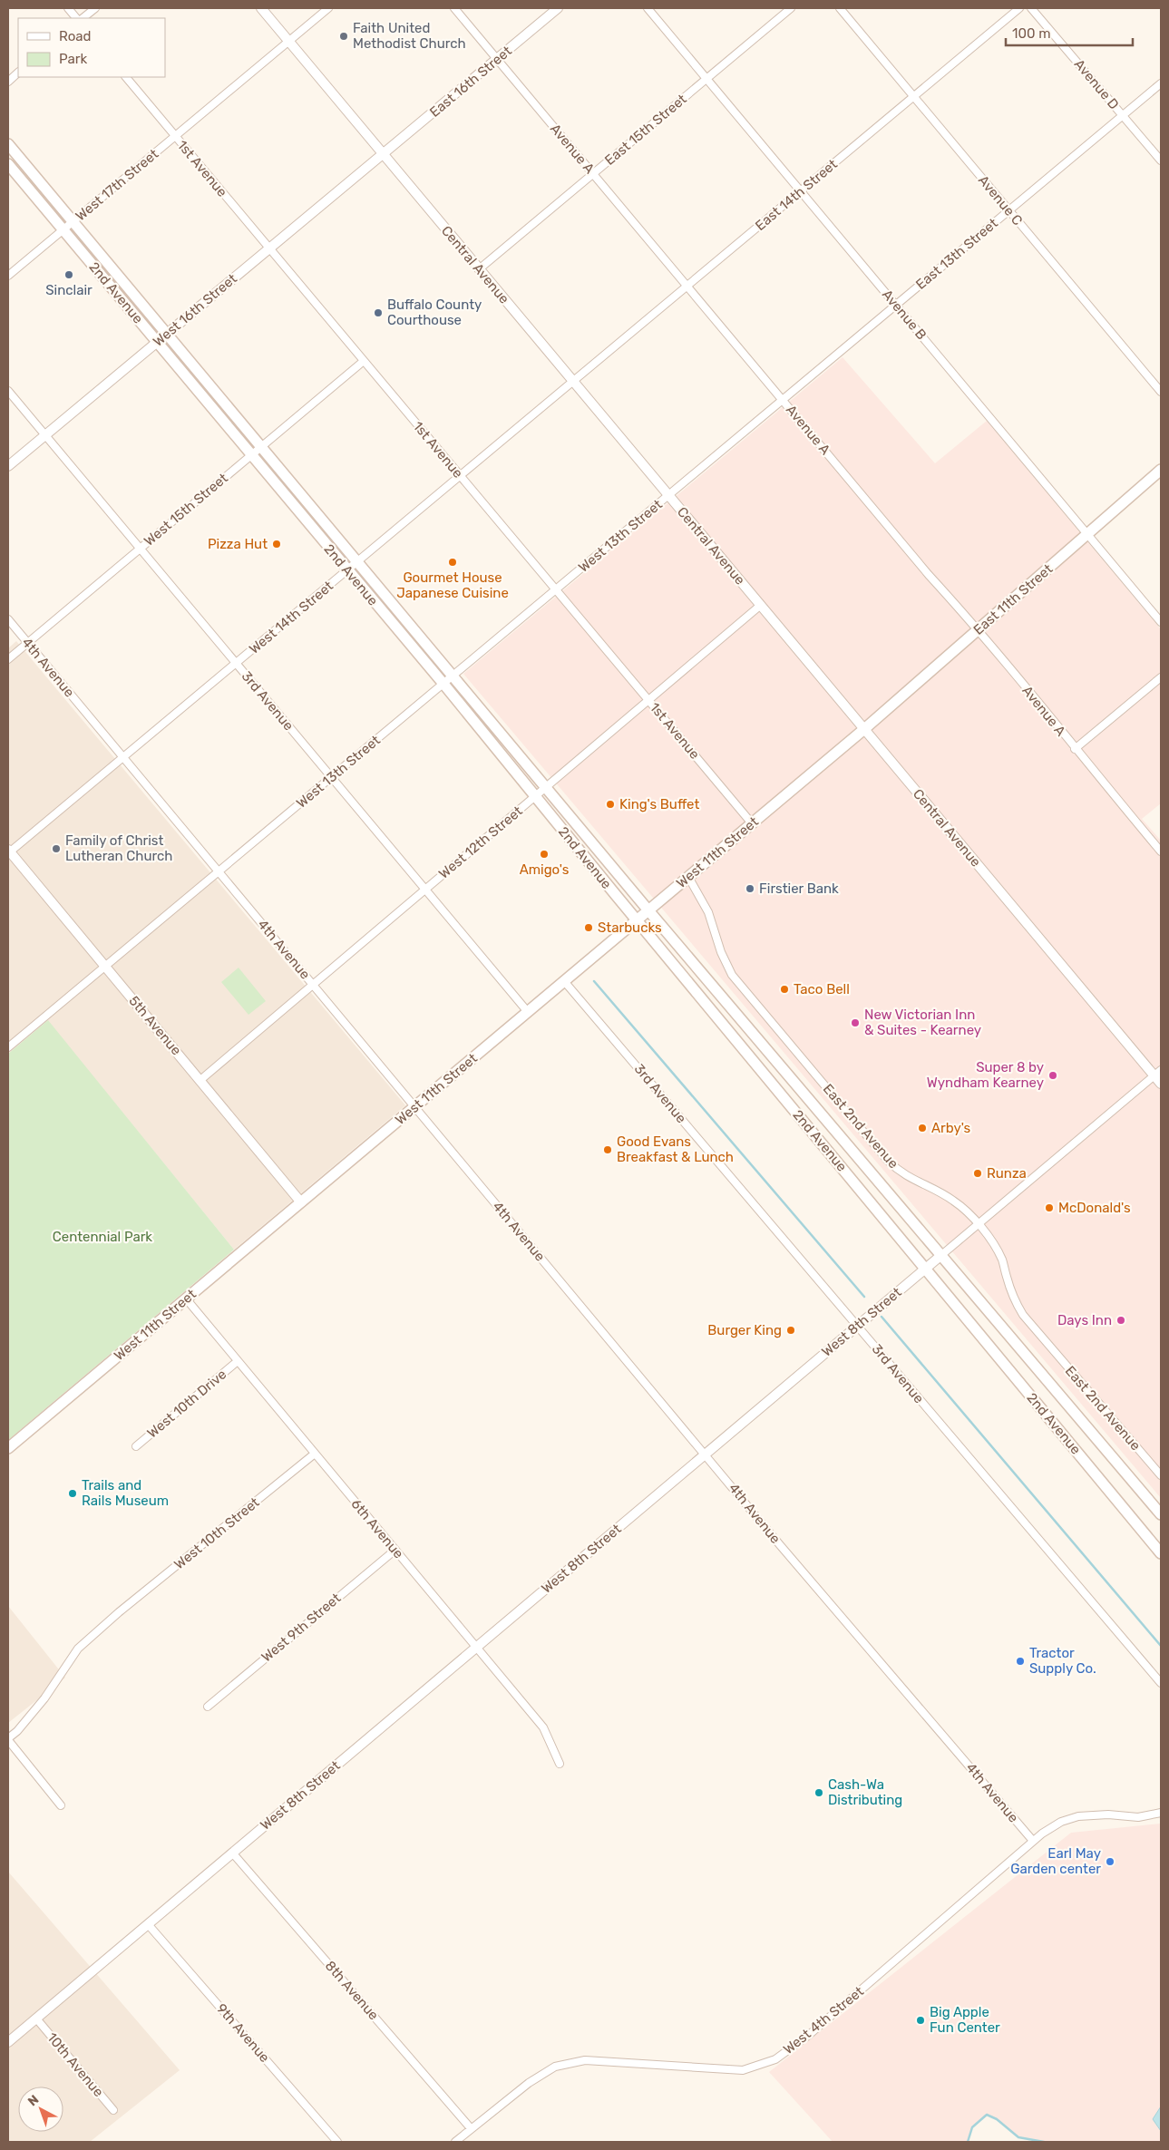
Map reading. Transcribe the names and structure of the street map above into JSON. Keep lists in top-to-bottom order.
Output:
{
  "streets": {
    "main road": ["2nd Avenue", "East 11th Street", "West 11th Street"],
    "street": [
      "East 16th Street",
      "Avenue D",
      "East 15th Street",
      "Avenue A",
      "1st Avenue",
      "West 17th Street",
      "East 14th Street",
      "Avenue C",
      "East 13th Street",
      "Central Avenue",
      "West 16th Street",
      "Avenue B",
      "West 15th Street",
      "West 13th Street",
      "West 14th Street",
      "4th Avenue",
      "3rd Avenue",
      "West 12th Street",
      "5th Avenue",
      "East 2nd Avenue",
      "West 8th Street",
      "West 10th Drive",
      "6th Avenue",
      "West 10th Street",
      "West 9th Street",
      "8th Avenue",
      "West 4th Street",
      "9th Avenue",
      "10th Avenue"
    ]
  },
  "crossings": [
    ["East 16th Street", "Avenue A"],
    ["East 16th Street", "Central Avenue"],
    ["East 16th Street", "West 16th Street"],
    ["Avenue D", "East 13th Street"],
    ["East 15th Street", "Avenue A"],
    ["East 15th Street", "Central Avenue"],
    ["East 15th Street", "Avenue B"],
    ["Avenue A", "East 14th Street"],
    ["Avenue A", "East 13th Street"],
    ["Avenue A", "East 11th Street"],
    ["1st Avenue", "West 17th Street"],
    ["1st Avenue", "West 16th Street"],
    ["1st Avenue", "West 15th Street"],
    ["1st Avenue", "West 13th Street"],
    ["1st Avenue", "West 14th Street"],
    ["1st Avenue", "West 12th Street"],
    ["1st Avenue", "West 11th Street"],
    ["West 17th Street", "Central Avenue"],
    ["West 17th Street", "2nd Avenue"],
    ["East 14th Street", "Avenue C"],
    ["East 14th Street", "Central Avenue"],
    ["East 14th Street", "Avenue B"],
    ["East 14th Street", "West 14th Street"],
    ["Avenue C", "East 13th Street"],
    ["East 13th Street", "Central Avenue"],
    ["East 13th Street", "Avenue B"],
    ["East 13th Street", "West 13th Street"],
    ["Central Avenue", "West 16th Street"],
    ["Central Avenue", "West 13th Street"],
    ["Central Avenue", "East 11th Street"],
    ["Central Avenue", "West 14th Street"],
    ["Central Avenue", "West 12th Street"],
    ["Central Avenue", "West 11th Street"],
    ["Central Avenue", "West 8th Street"],
    ["2nd Avenue", "West 16th Street"],
    ["2nd Avenue", "West 15th Street"],
    ["2nd Avenue", "West 13th Street"],
    ["2nd Avenue", "West 14th Street"],
    ["2nd Avenue", "West 12th Street"],
    ["2nd Avenue", "West 11th Street"],
    ["2nd Avenue", "West 8th Street"],
    ["West 16th Street", "3rd Avenue"],
    ["Avenue B", "East 11th Street"],
    ["West 15th Street", "4th Avenue"],
    ["West 15th Street", "3rd Avenue"],
    ["West 13th Street", "4th Avenue"],
    ["West 13th Street", "3rd Avenue"],
    ["West 13th Street", "5th Avenue"],
    ["East 11th Street", "West 11th Street"],
    ["West 14th Street", "4th Avenue"],
    ["West 14th Street", "3rd Avenue"],
    ["West 14th Street", "5th Avenue"],
    ["4th Avenue", "West 12th Street"],
    ["4th Avenue", "West 11th Street"],
    ["4th Avenue", "West 8th Street"],
    ["4th Avenue", "West 4th Street"],
    ["3rd Avenue", "West 12th Street"],
    ["3rd Avenue", "West 11th Street"],
    ["3rd Avenue", "West 8th Street"],
    ["West 12th Street", "5th Avenue"],
    ["West 11th Street", "5th Avenue"],
    ["West 11th Street", "East 2nd Avenue"],
    ["West 11th Street", "6th Avenue"],
    ["East 2nd Avenue", "West 8th Street"],
    ["West 8th Street", "6th Avenue"],
    ["West 8th Street", "8th Avenue"],
    ["West 8th Street", "9th Avenue"],
    ["West 8th Street", "10th Avenue"],
    ["West 10th Drive", "6th Avenue"],
    ["6th Avenue", "West 10th Street"],
    ["6th Avenue", "West 9th Street"],
    ["8th Avenue", "West 4th Street"]
  ],
  "parks": ["Centennial Park"],
  "places": [
    "Faith United Methodist Church",
    "Sinclair",
    "Buffalo County Courthouse",
    "Pizza Hut",
    "Gourmet House Japanese Cuisine",
    "King's Buffet",
    "Family of Christ Lutheran Church",
    "Amigo's",
    "Firstier Bank",
    "Starbucks",
    "Taco Bell",
    "New Victorian Inn & Suites - Kearney",
    "Super 8 by Wyndham Kearney",
    "Arby's",
    "Good Evans Breakfast & Lunch",
    "Runza",
    "McDonald's",
    "Days Inn",
    "Burger King",
    "Trails and Rails Museum",
    "Tractor Supply Co.",
    "Cash-Wa Distributing",
    "Earl May Garden center",
    "Big Apple Fun Center"
  ],
  "legend": ["Road", "Park"],
  "scale_bar": "100 m",
  "north": "top left"
}
